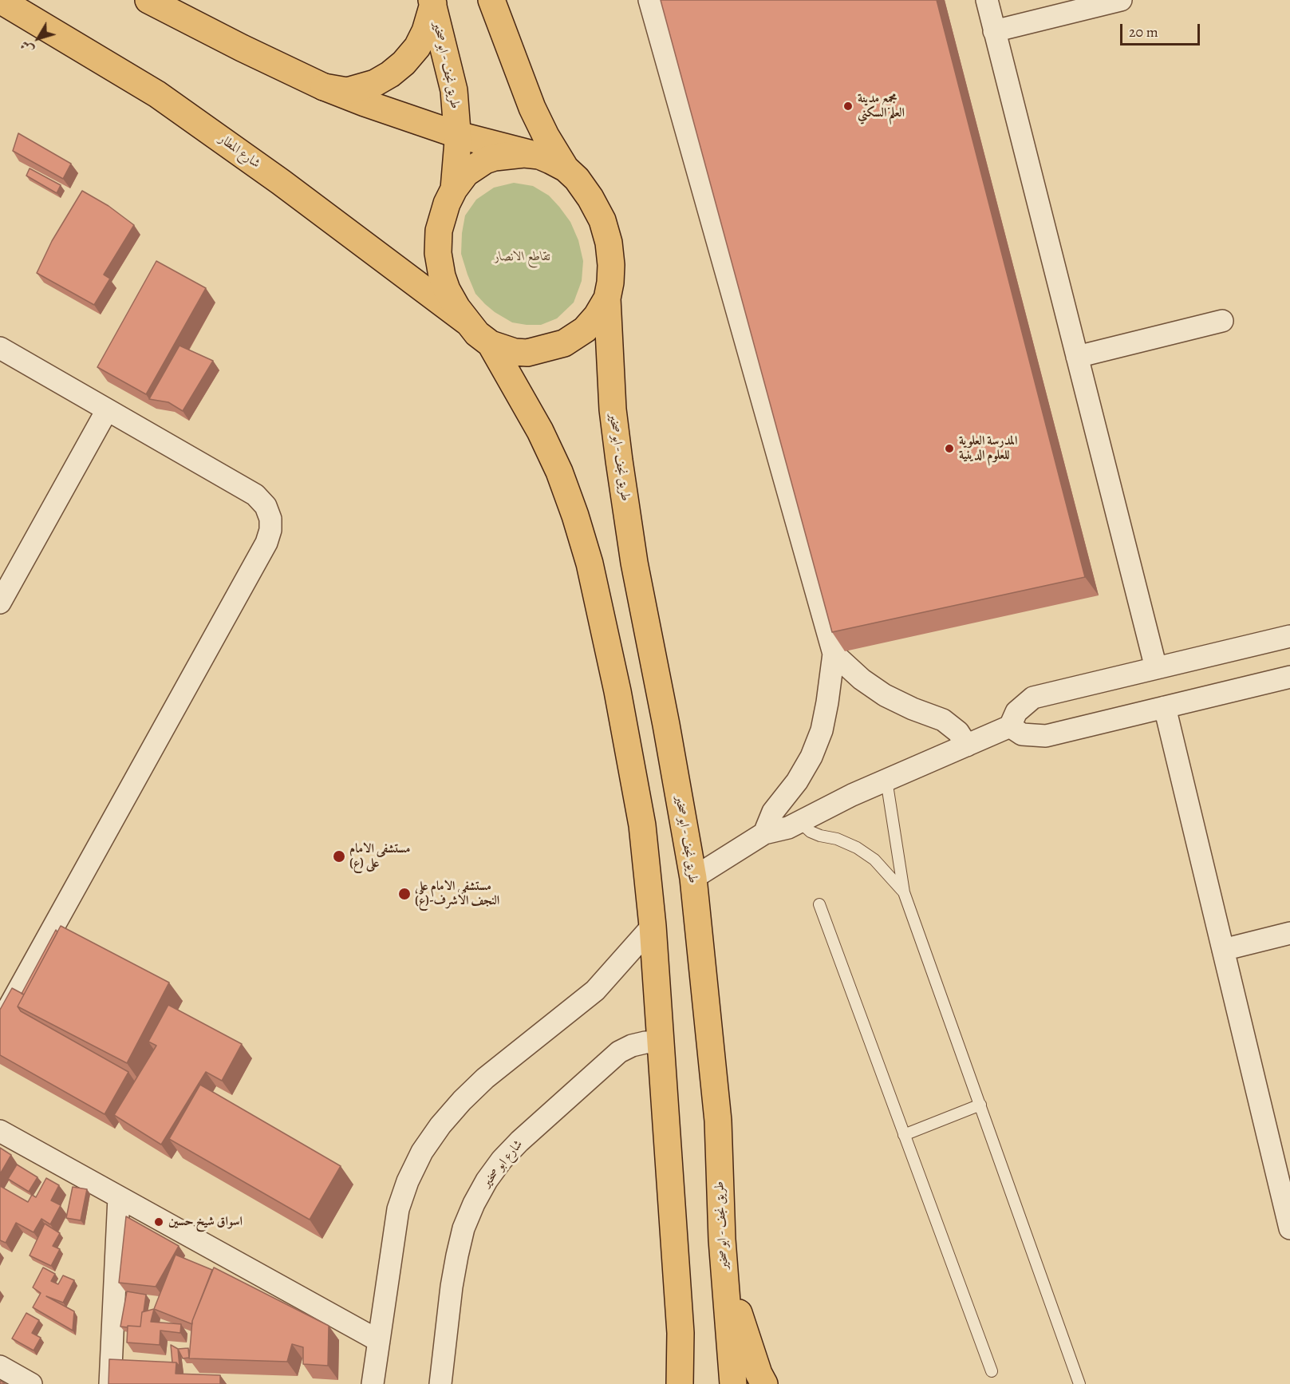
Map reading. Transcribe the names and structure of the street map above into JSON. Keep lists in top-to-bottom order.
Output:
{
  "streets": {
    "main road": ["طريق نجف - ابو صخير", "شارع المطار"],
    "street": ["شارع ابو صخير"]
  },
  "parks": ["تقاطع الانصار"],
  "places": [
    "مجمع مدينة العلم السكني",
    "المدرسة العلوية للعلوم الدينية",
    "مستشفی الامام علی (ع)",
    "مستشفى الامام علي (ع)-النجف الاشرف",
    "اسواق شيخ حسين"
  ],
  "scale_bar": "20 m",
  "north": "bottom left"
}
